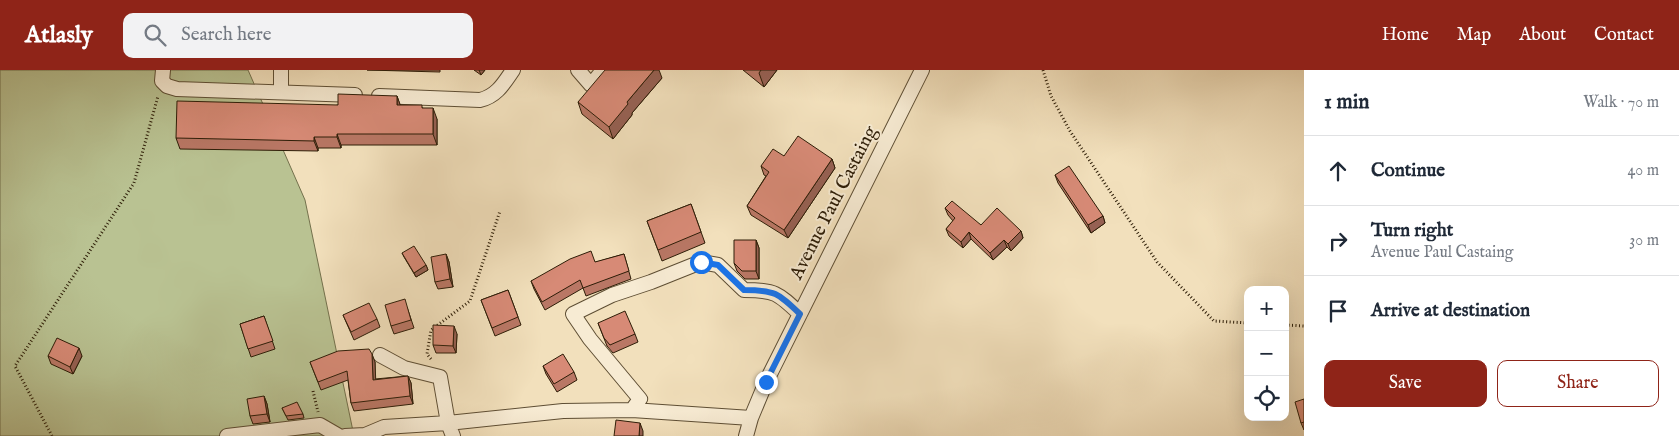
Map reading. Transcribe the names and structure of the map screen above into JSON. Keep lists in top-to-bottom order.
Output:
{
  "streets": {
    "street": ["Avenue Paul Castaing"]
  },
  "page": {
    "header": "Atlasly",
    "search": "Search here",
    "nav": [
      "Home",
      "Map",
      "About",
      "Contact"
    ],
    "heading": ["1 min", "Walk · 70 m"],
    "list": [
      ["Continue", "40 m"],
      ["Turn right", "Avenue Paul Castaing", "30 m"],
      "Arrive at destination"
    ],
    "map_buttons": ["+", "−"],
    "buttons": ["Save", "Share"]
  }
}
